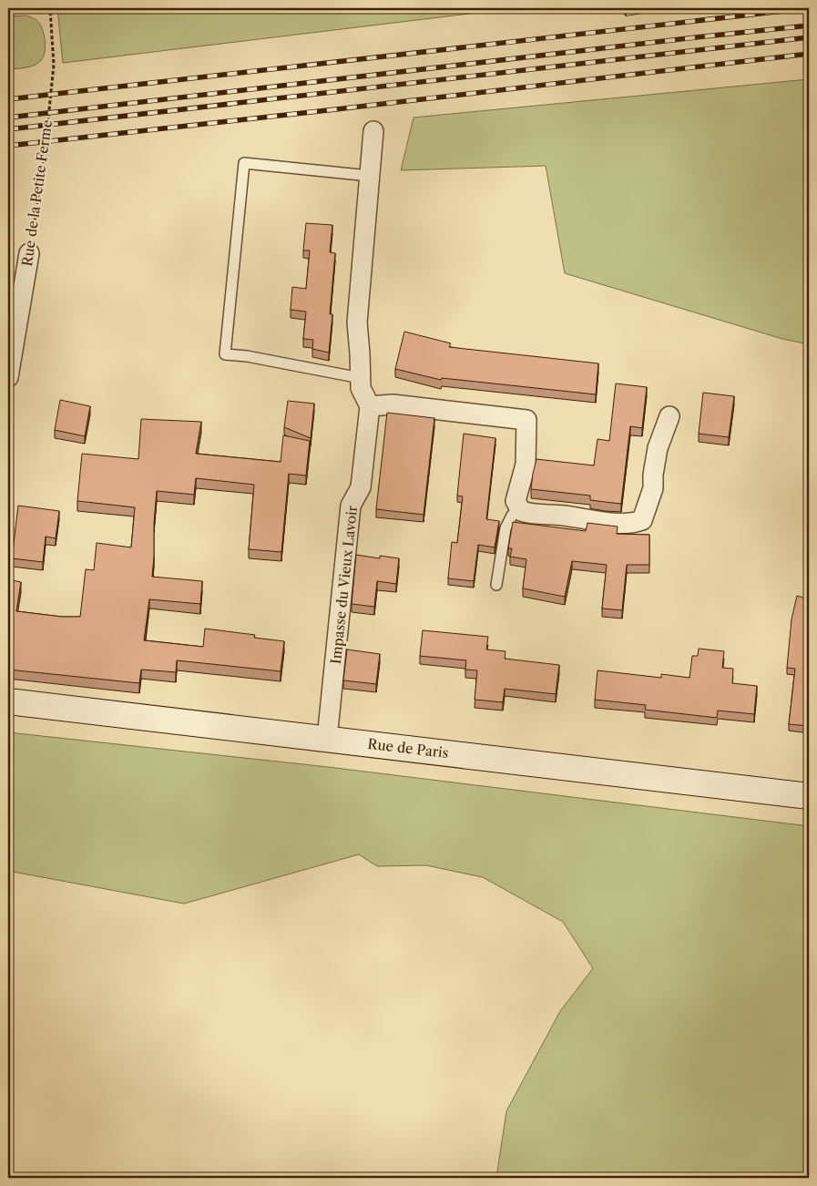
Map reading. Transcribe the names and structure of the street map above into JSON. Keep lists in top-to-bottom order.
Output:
{
  "streets": {
    "main road": ["Rue de Paris"],
    "street": ["Rue de la Petite Ferme", "Impasse du Vieux Lavoir"]
  },
  "crossings": [
    ["Impasse du Vieux Lavoir", "Rue de Paris"]
  ]
}
